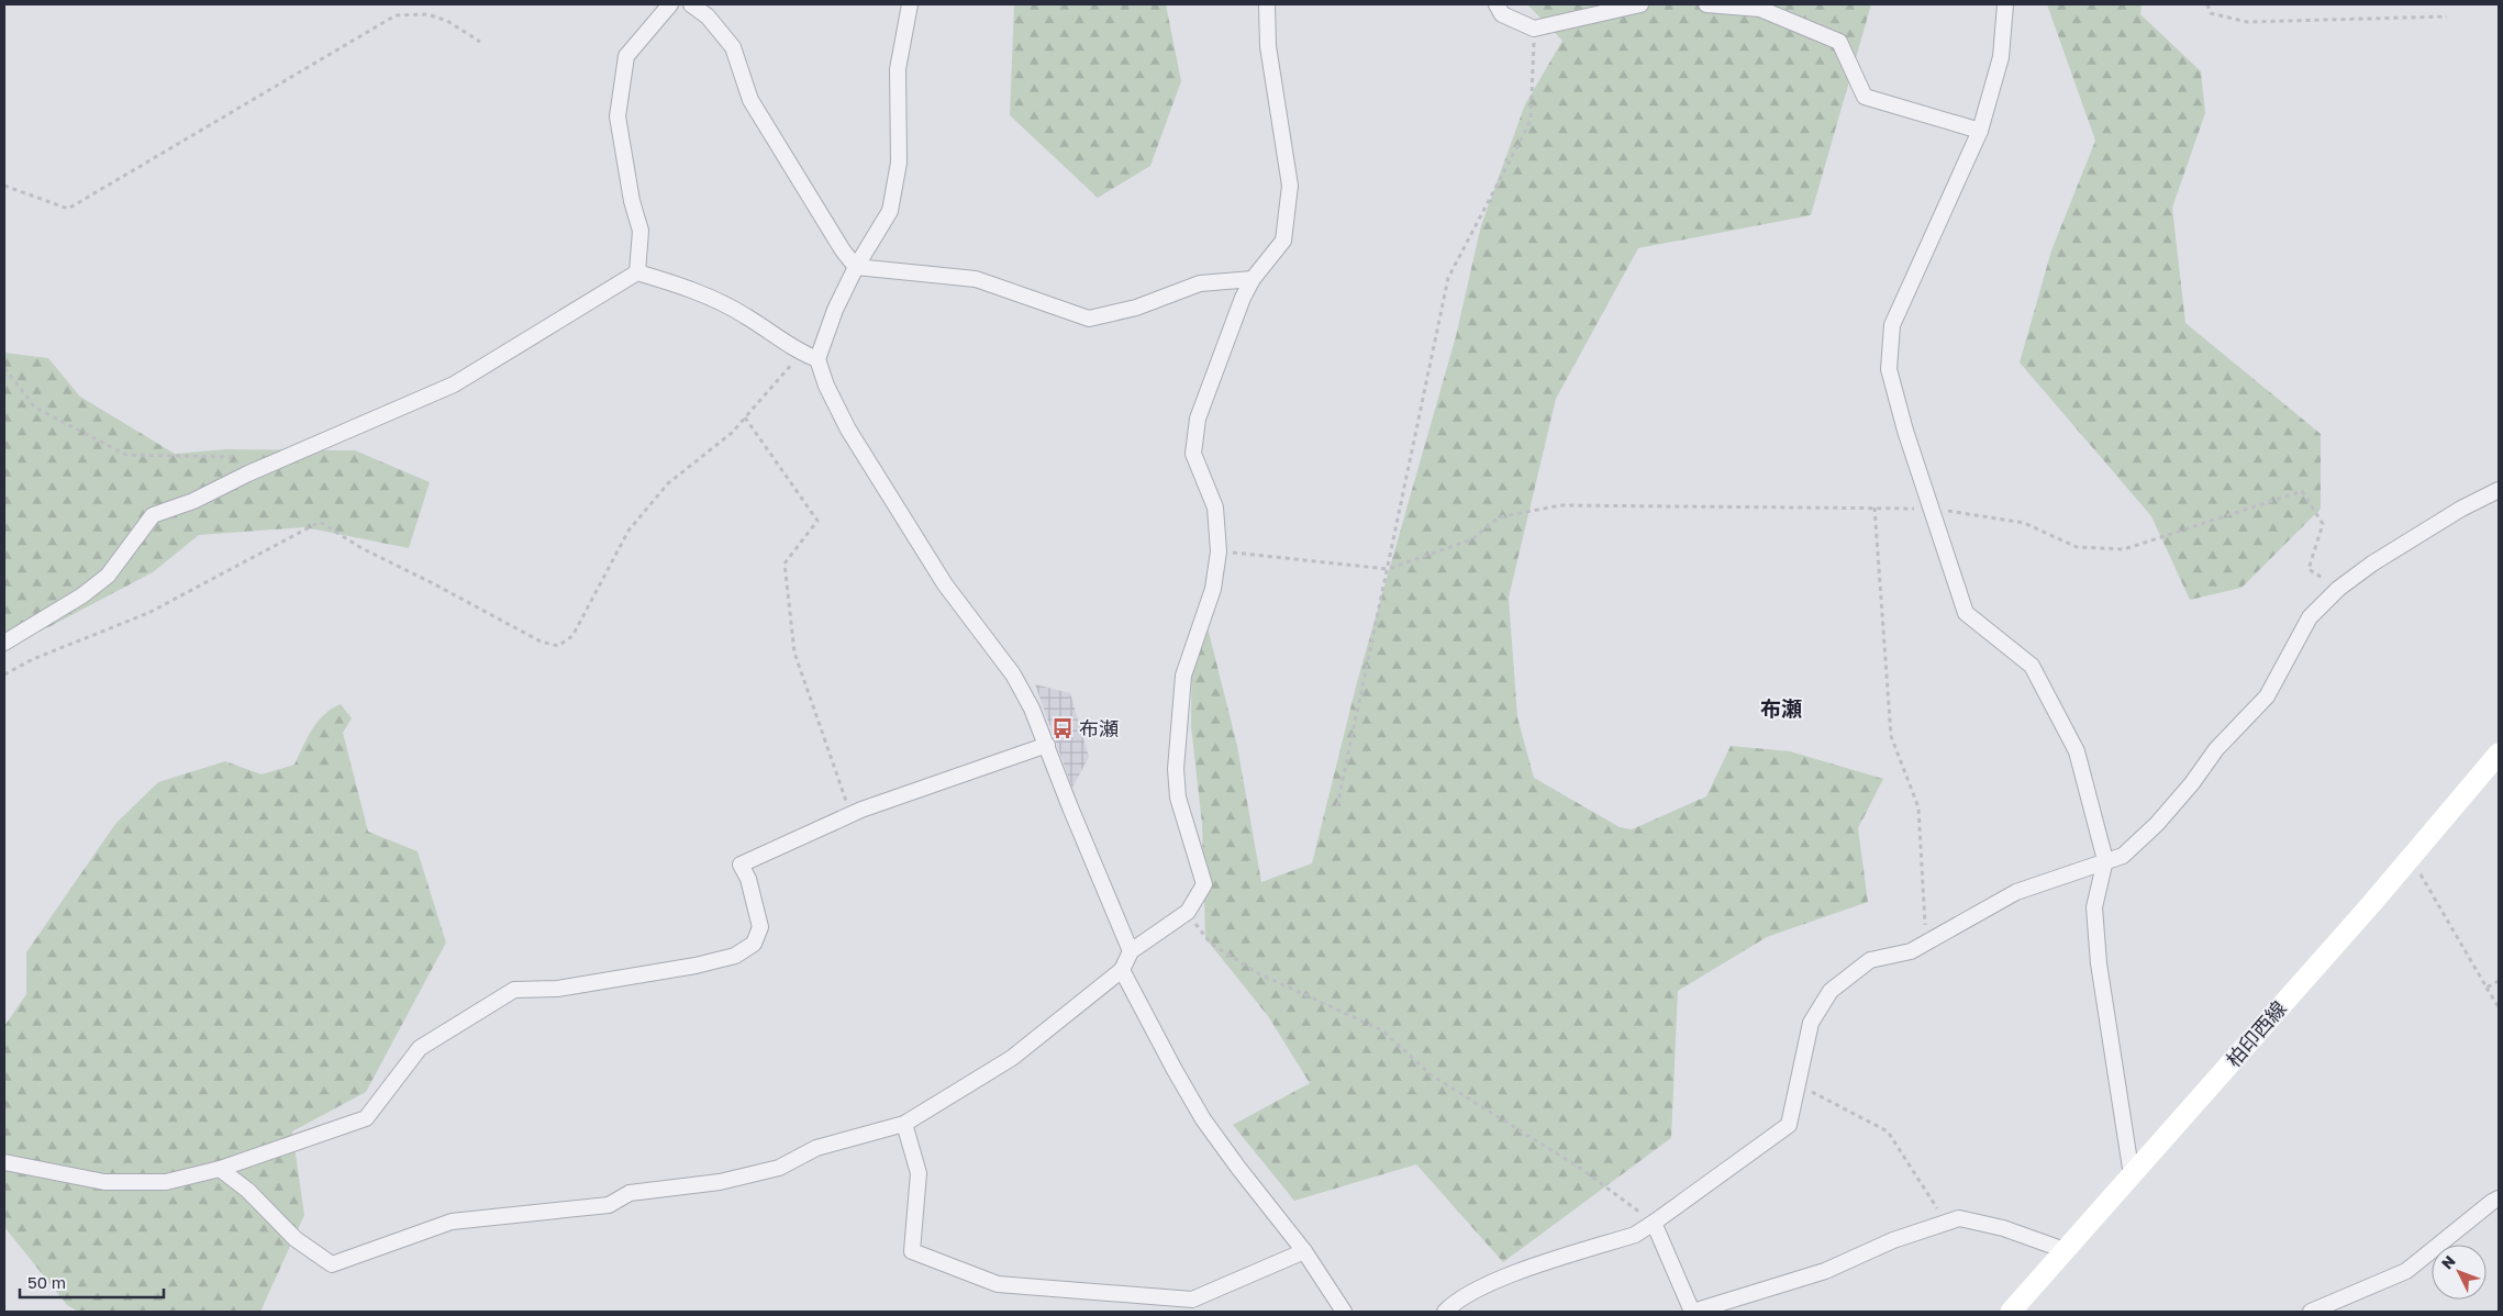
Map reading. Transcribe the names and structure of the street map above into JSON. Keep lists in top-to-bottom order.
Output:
{
  "streets": {
    "main road": ["柏印西線"]
  },
  "districts": ["布瀬"],
  "places": {
    "bus stop": ["布瀬"]
  },
  "scale_bar": "50 m",
  "north": "top left"
}
